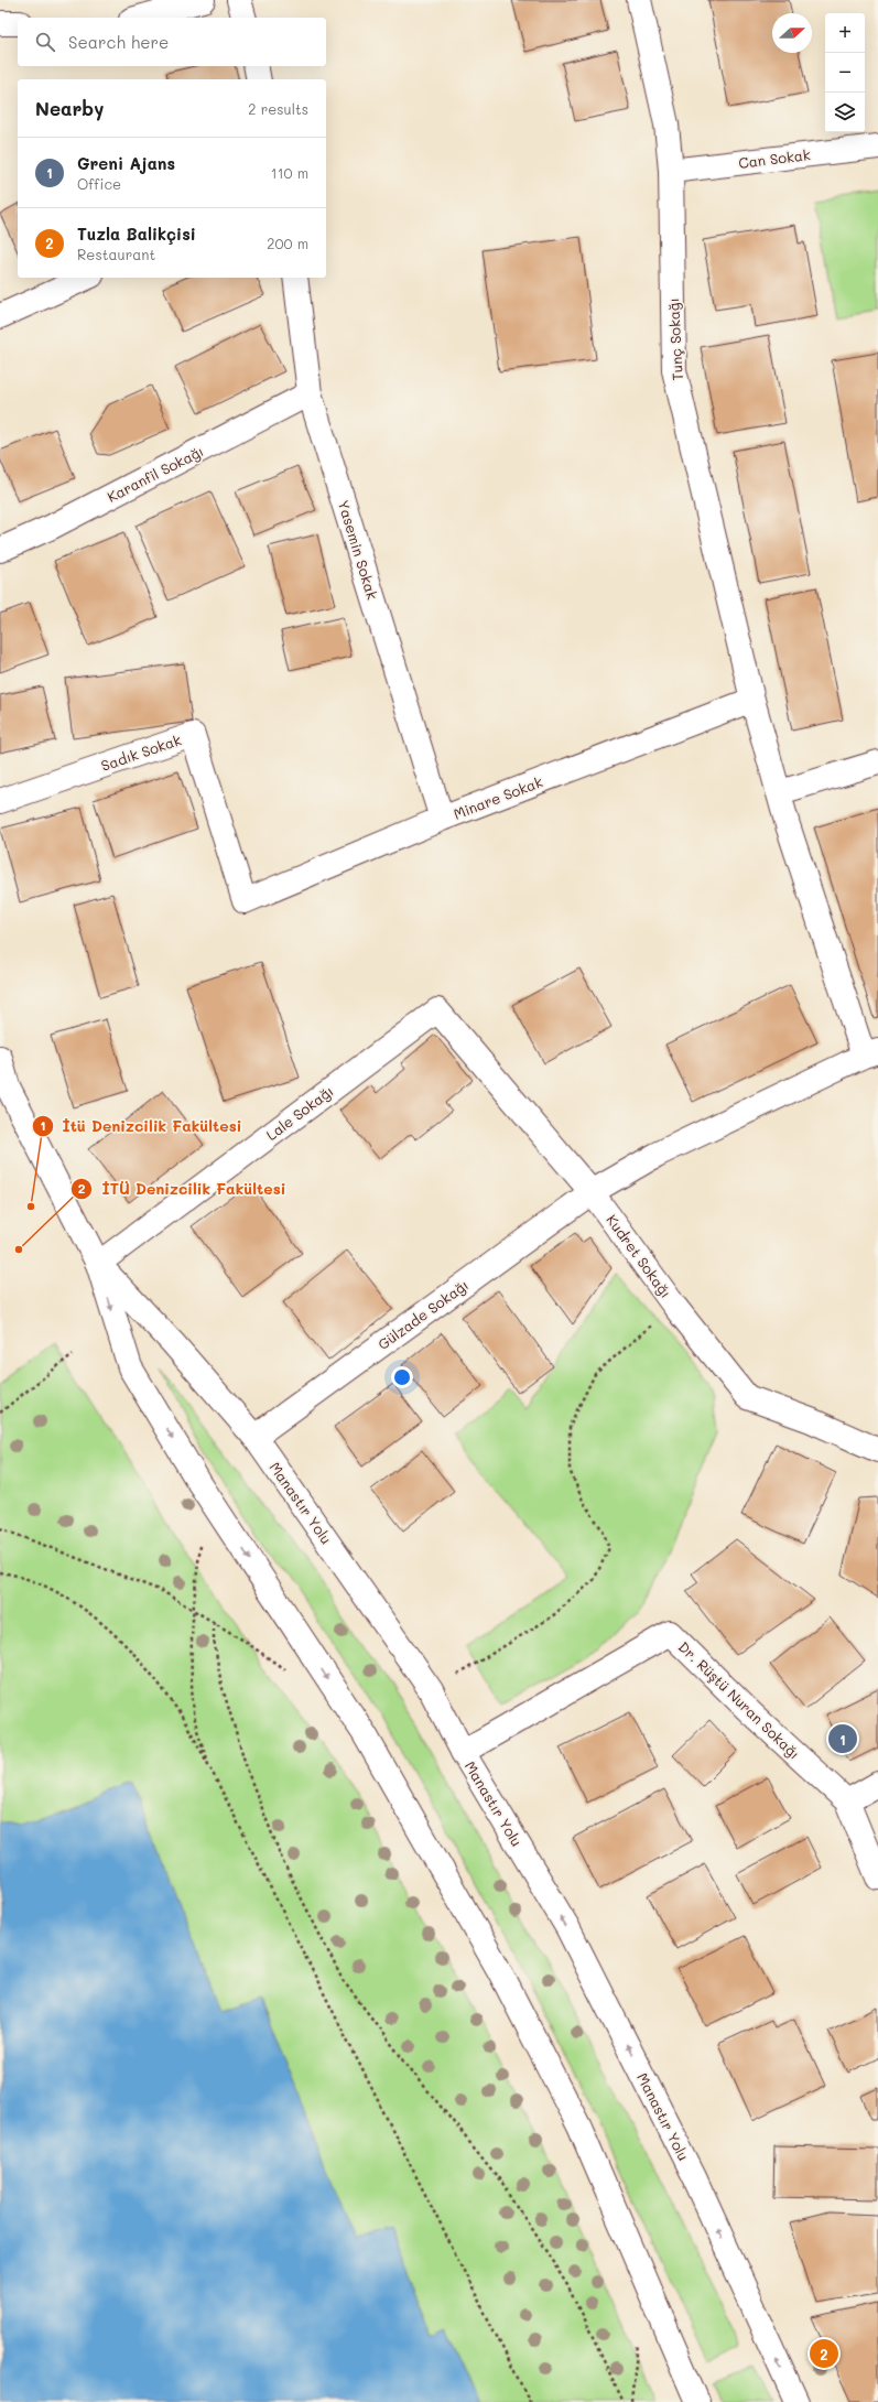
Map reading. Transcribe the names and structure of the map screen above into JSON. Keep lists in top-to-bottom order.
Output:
{
  "streets": {
    "street": [
      "Can Sokak",
      "Tunç Sokağı",
      "Karanfil Sokağı",
      "Yasemin Sokak",
      "Sadık Sokak",
      "Minare Sokak",
      "Lale Sokağı",
      "Kudret Sokağı",
      "Gülzade Sokağı",
      "Manastır Yolu",
      "Dr. Rüştü Nuran Sokağı"
    ]
  },
  "crossings": [
    ["Can Sokak", "Tunç Sokağı"],
    ["Tunç Sokağı", "Minare Sokak"],
    ["Tunç Sokağı", "Gülzade Sokağı"],
    ["Karanfil Sokağı", "Yasemin Sokak"],
    ["Yasemin Sokak", "Minare Sokak"],
    ["Sadık Sokak", "Minare Sokak"],
    ["Lale Sokağı", "Kudret Sokağı"],
    ["Lale Sokağı", "Manastır Yolu"],
    ["Kudret Sokağı", "Gülzade Sokağı"],
    ["Gülzade Sokağı", "Manastır Yolu"],
    ["Manastır Yolu", "Dr. Rüştü Nuran Sokağı"]
  ],
  "places": ["İtü Denizcilik Fakültesi", "İTÜ Denizcilik Fakültesi"],
  "north": "right",
  "page": {
    "map_buttons": ["+", "−"],
    "search": "Search here",
    "heading": ["Nearby", "2 results"],
    "list": [
      {
        "mark": "1",
        "name": "Greni̇ Ajans",
        "note": "Office",
        "value": "110 m"
      },
      {
        "mark": "2",
        "name": "Tuzla Balikçisi",
        "note": "Restaurant",
        "value": "200 m"
      }
    ],
    "pins": ["1", "2"]
  }
}
